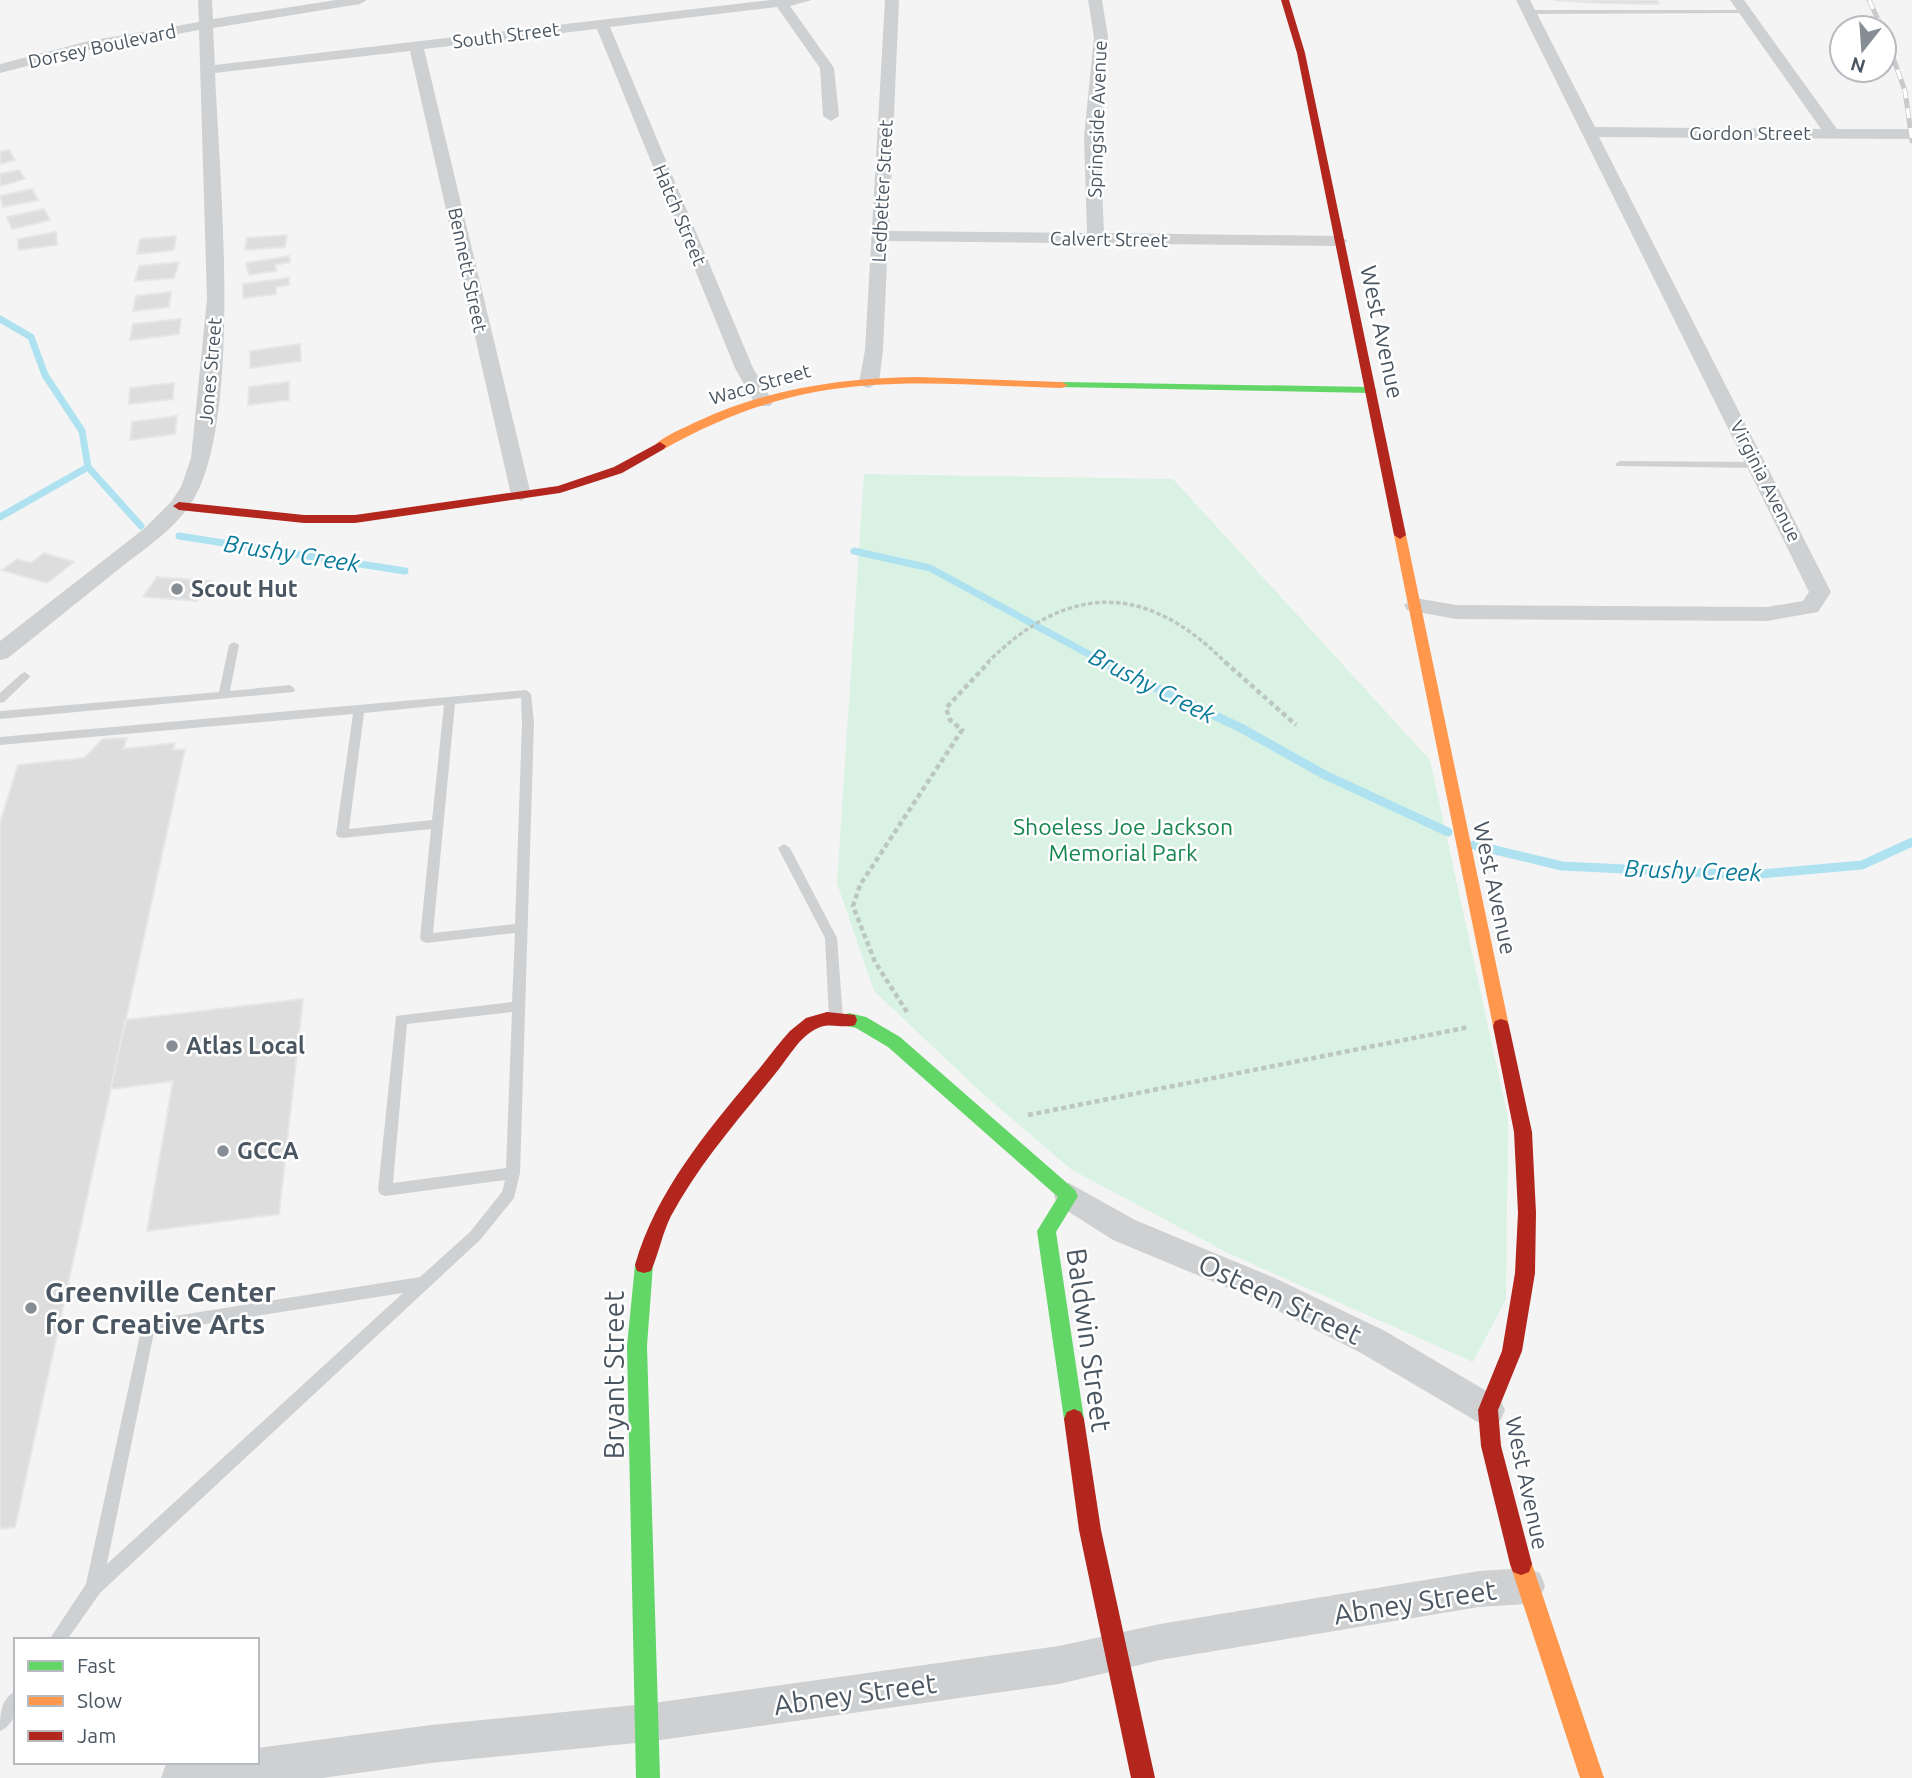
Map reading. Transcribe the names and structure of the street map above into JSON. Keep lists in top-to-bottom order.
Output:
{
  "streets": {
    "street": [
      "South Street",
      "Dorsey Boulevard",
      "Springside Avenue",
      "Gordon Street",
      "Ledbetter Street",
      "Hatch Street",
      "Calvert Street",
      "Bennett Street",
      "West Avenue",
      "Jones Street",
      "Waco Street",
      "Virginia Avenue",
      "Osteen Street",
      "Baldwin Street",
      "Bryant Street",
      "Abney Street"
    ]
  },
  "crossings": [
    ["South Street", "Hatch Street"],
    ["South Street", "Bennett Street"],
    ["South Street", "Jones Street"],
    ["Dorsey Boulevard", "Jones Street"],
    ["Springside Avenue", "Calvert Street"],
    ["Gordon Street", "Virginia Avenue"],
    ["Ledbetter Street", "Calvert Street"],
    ["Ledbetter Street", "Waco Street"],
    ["Hatch Street", "Waco Street"],
    ["Calvert Street", "West Avenue"],
    ["Bennett Street", "Waco Street"],
    ["West Avenue", "Waco Street"],
    ["West Avenue", "Virginia Avenue"],
    ["West Avenue", "Osteen Street"],
    ["West Avenue", "Abney Street"],
    ["Jones Street", "Waco Street"],
    ["Osteen Street", "Baldwin Street"],
    ["Baldwin Street", "Abney Street"],
    ["Bryant Street", "Abney Street"]
  ],
  "water": ["Brushy Creek"],
  "parks": ["Shoeless Joe Jackson Memorial Park"],
  "places": [
    "Scout Hut",
    "Atlas Local",
    "GCCA",
    "Greenville Center for Creative Arts"
  ],
  "legend": ["Fast", "Slow", "Jam"],
  "north": "bottom"
}
